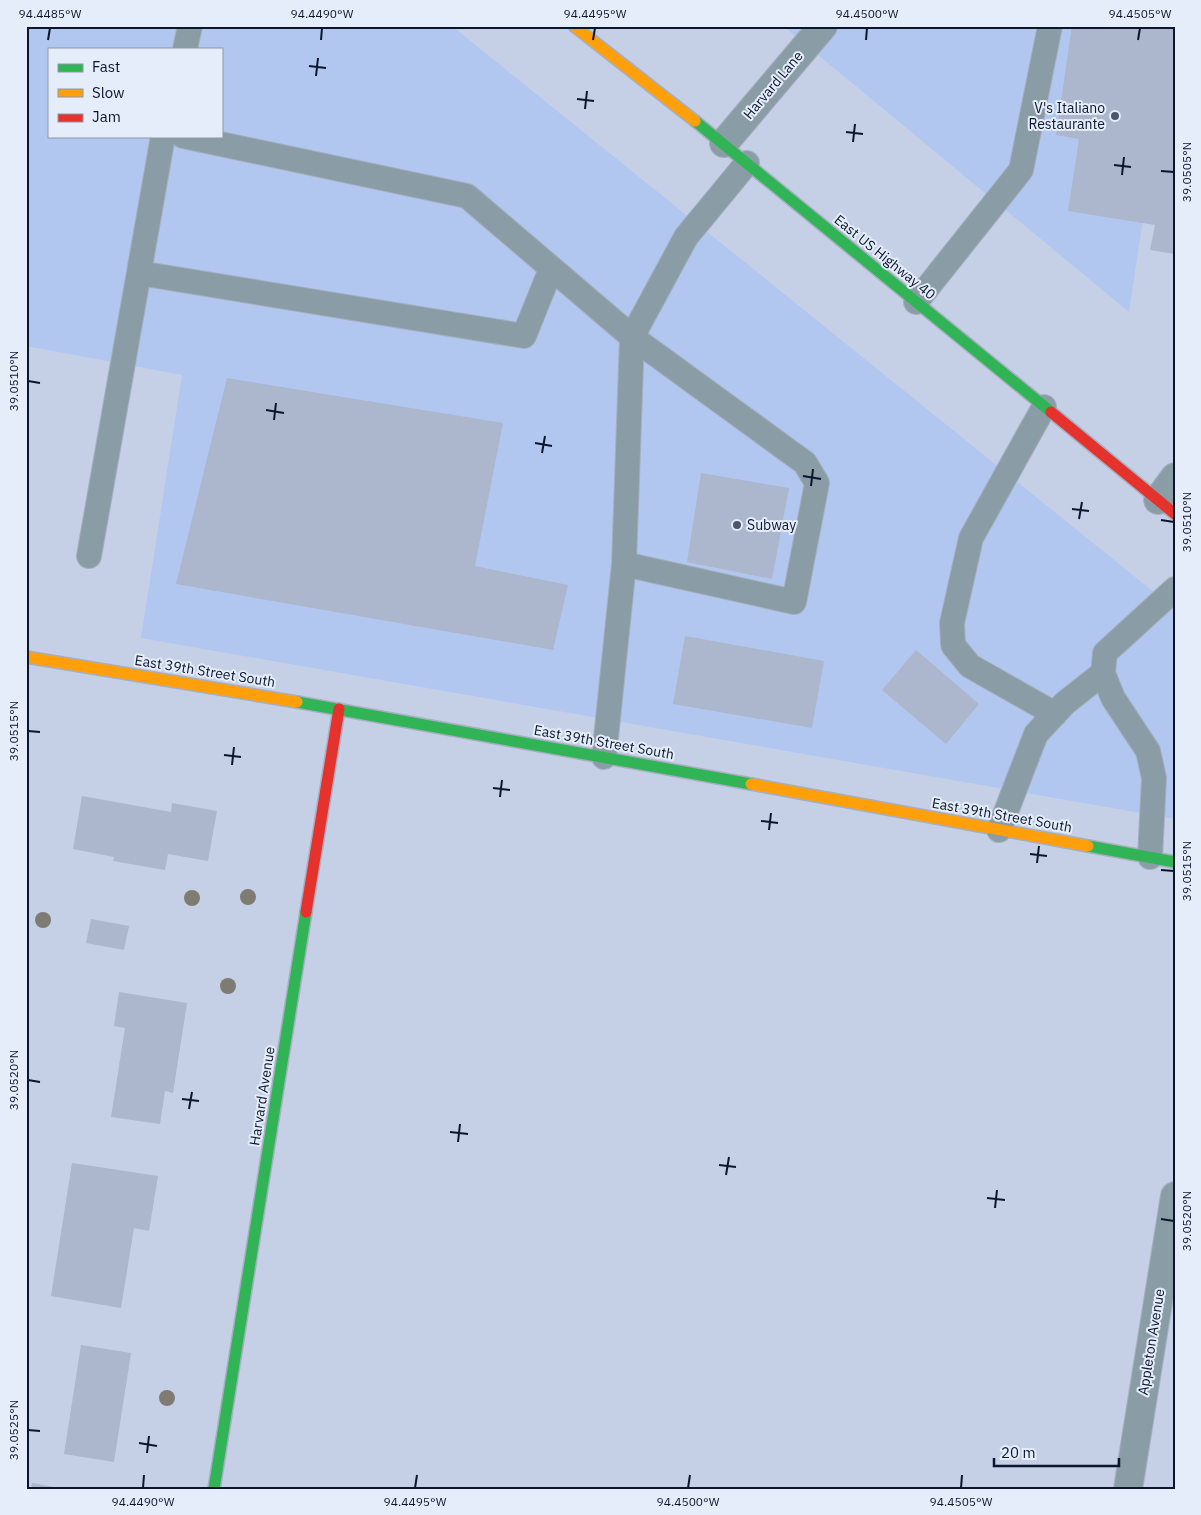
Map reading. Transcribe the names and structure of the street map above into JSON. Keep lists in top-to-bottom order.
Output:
{
  "streets": {
    "main road": ["East US Highway 40", "East 39th Street South", "Harvard Avenue"],
    "street": ["Harvard Lane", "Appleton Avenue"]
  },
  "crossings": [
    ["Harvard Lane", "East US Highway 40"],
    ["East 39th Street South", "Harvard Avenue"]
  ],
  "places": ["V's Italiano Restaurante", "Subway"],
  "legend": ["Fast", "Slow", "Jam"],
  "scale_bar": "20 m",
  "coordinates": [
    "94.4485°W",
    "94.4490°W",
    "94.4495°W",
    "94.4500°W",
    "94.4505°W",
    "39.0505°N",
    "39.0510°N",
    "39.0515°N",
    "39.0520°N",
    "39.0525°N"
  ]
}
